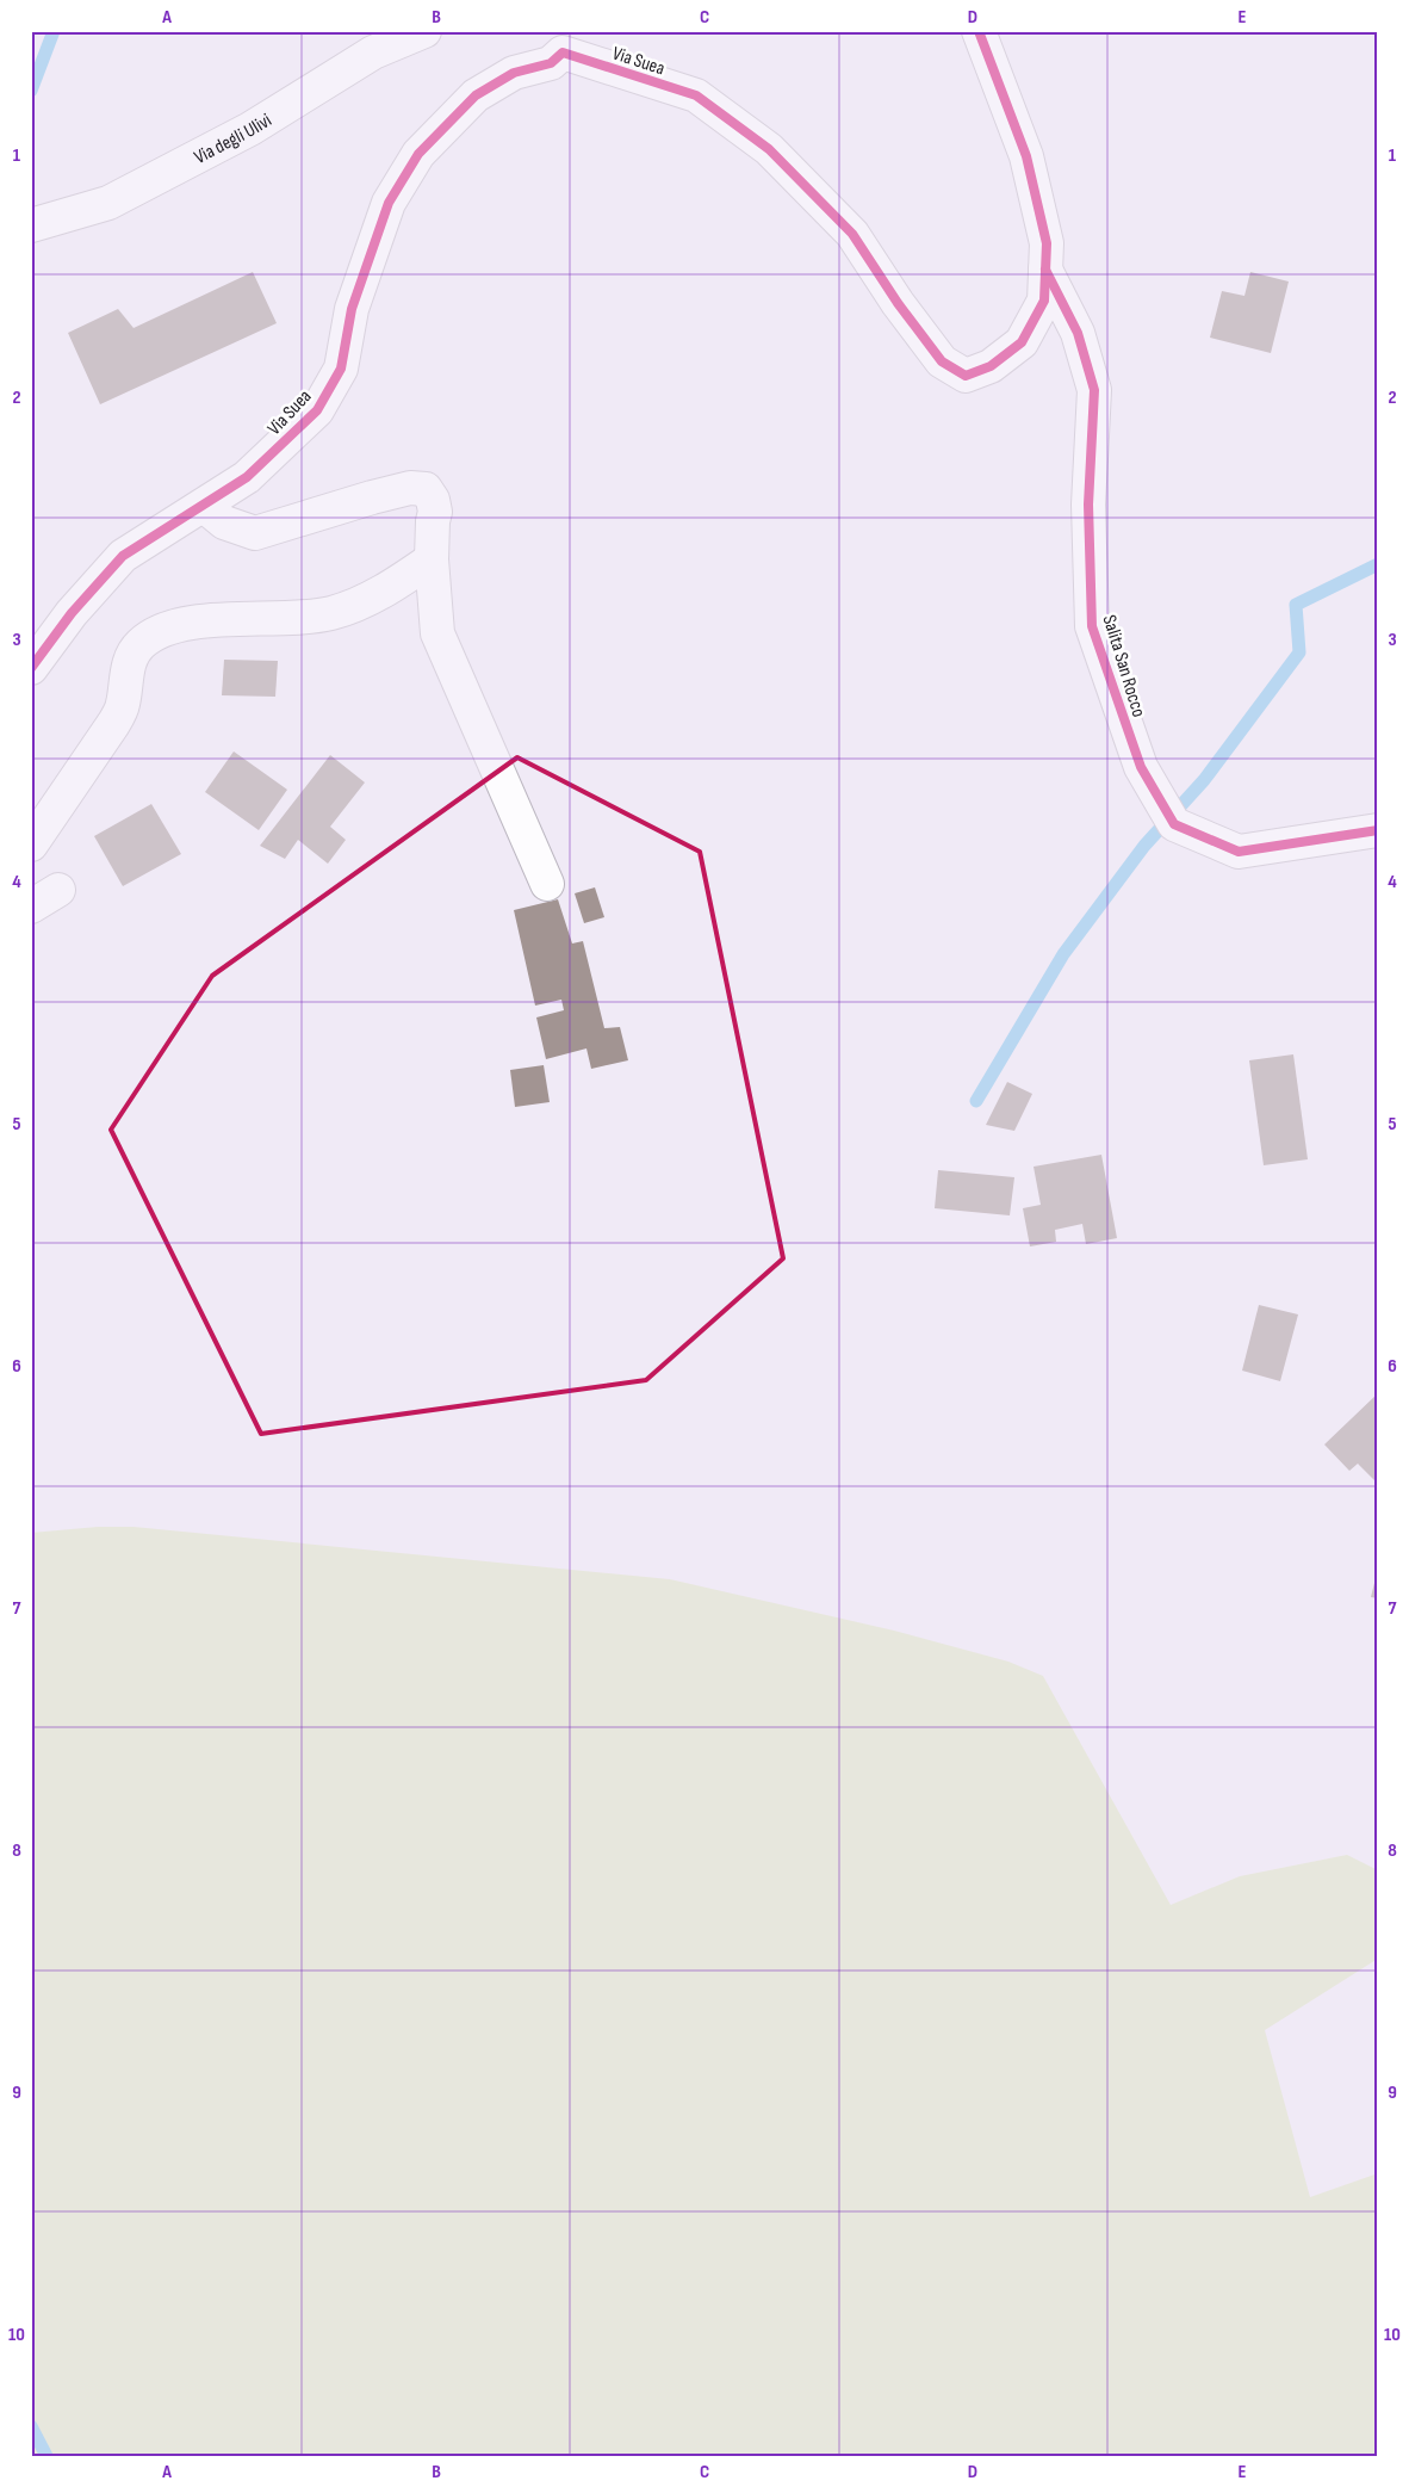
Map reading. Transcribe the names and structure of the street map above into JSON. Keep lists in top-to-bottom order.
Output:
{
  "streets": {
    "street": ["Via Suea", "Via degli Ulivi", "Salita San Rocco"]
  },
  "crossings": [
    ["Via Suea", "Salita San Rocco"]
  ],
  "grid": {
    "columns": [
      "A",
      "B",
      "C",
      "D",
      "E"
    ],
    "rows": [
      "1",
      "2",
      "3",
      "4",
      "5",
      "6",
      "7",
      "8",
      "9",
      "10"
    ]
  }
}
